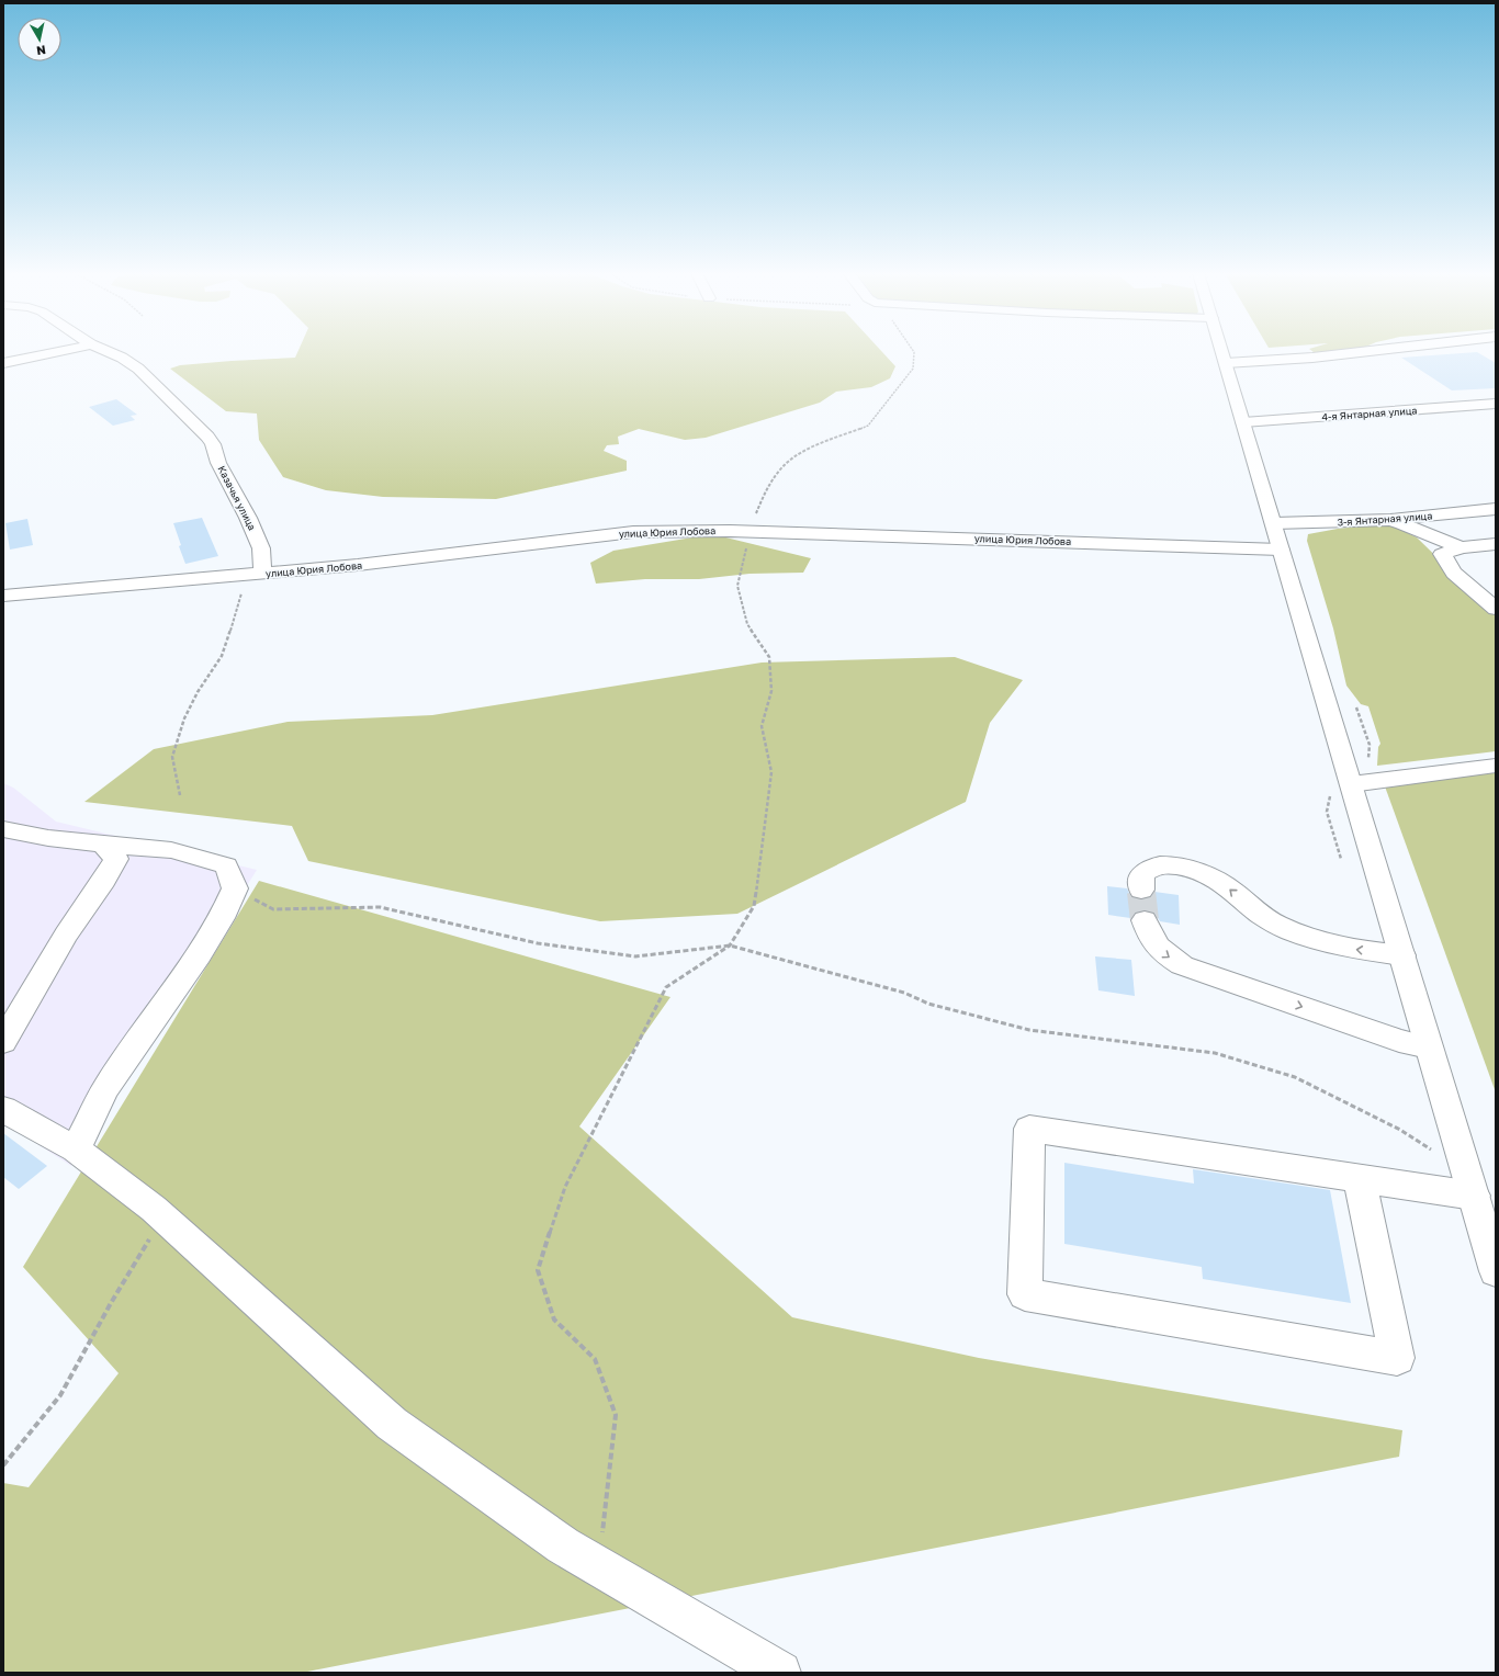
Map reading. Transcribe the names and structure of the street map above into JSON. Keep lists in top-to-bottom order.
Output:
{
  "streets": {
    "street": [
      "4-я Янтарная улица",
      "Казачья улица",
      "3-я Янтарная улица",
      "улица Юрия Лобова"
    ]
  },
  "crossings": [
    ["Казачья улица", "улица Юрия Лобова"]
  ],
  "north": "bottom"
}
